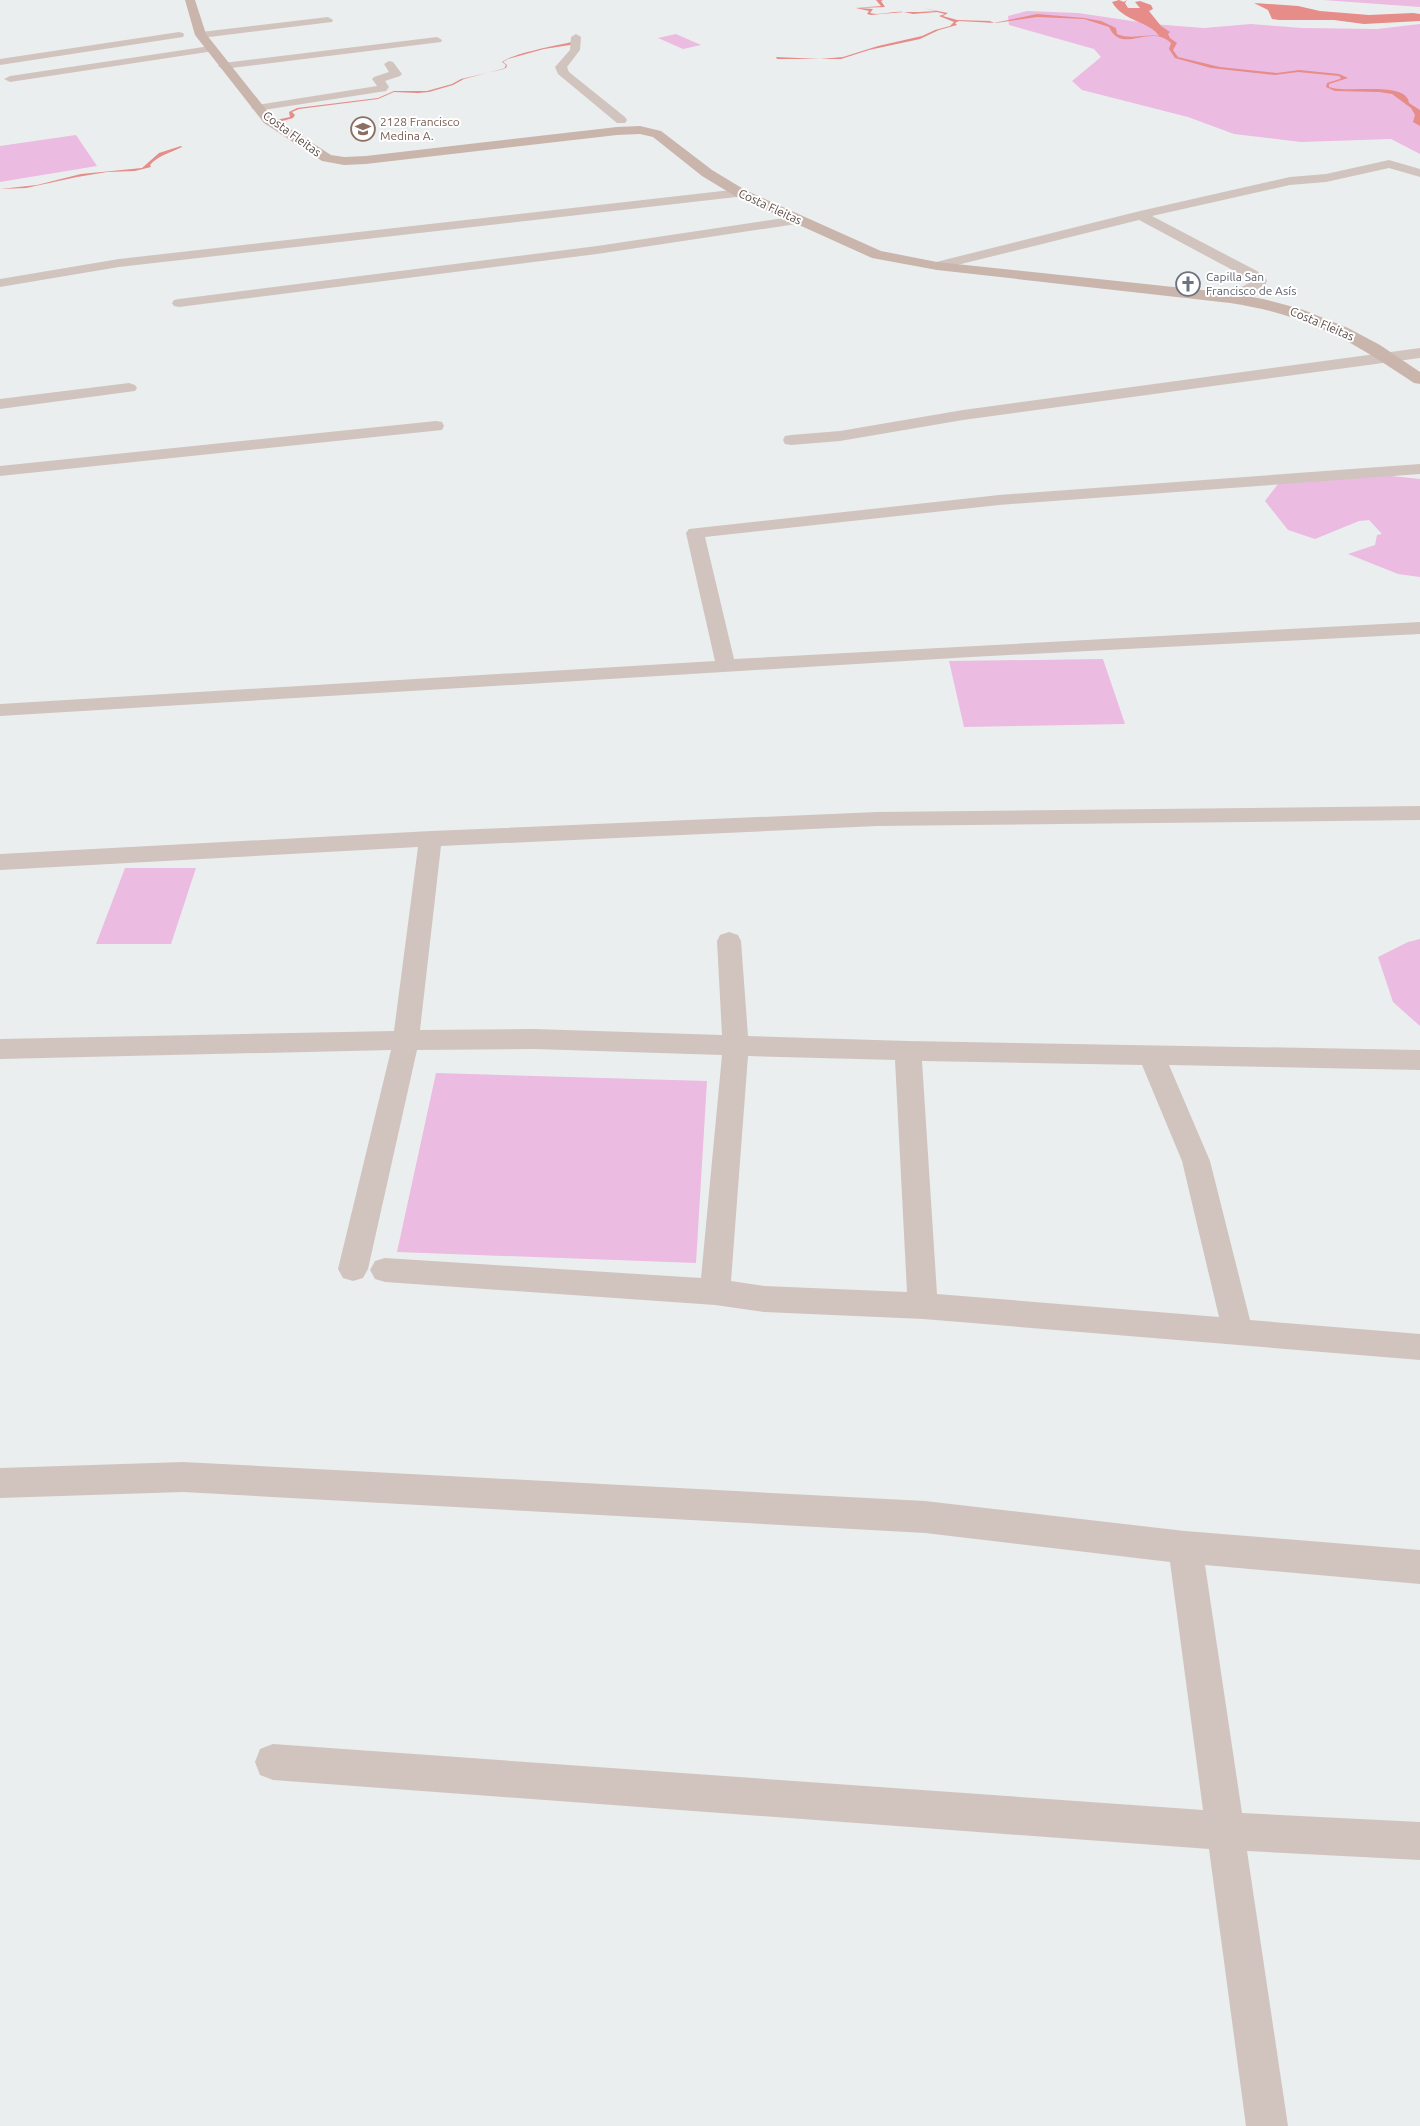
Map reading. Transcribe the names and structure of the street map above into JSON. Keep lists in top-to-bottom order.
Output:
{
  "streets": {
    "main road": ["Costa Fleitas"]
  },
  "places": {
    "school or university": ["2128 Francisco Medina A."],
    "church": ["Capilla San Francisco de Asís"]
  }
}
